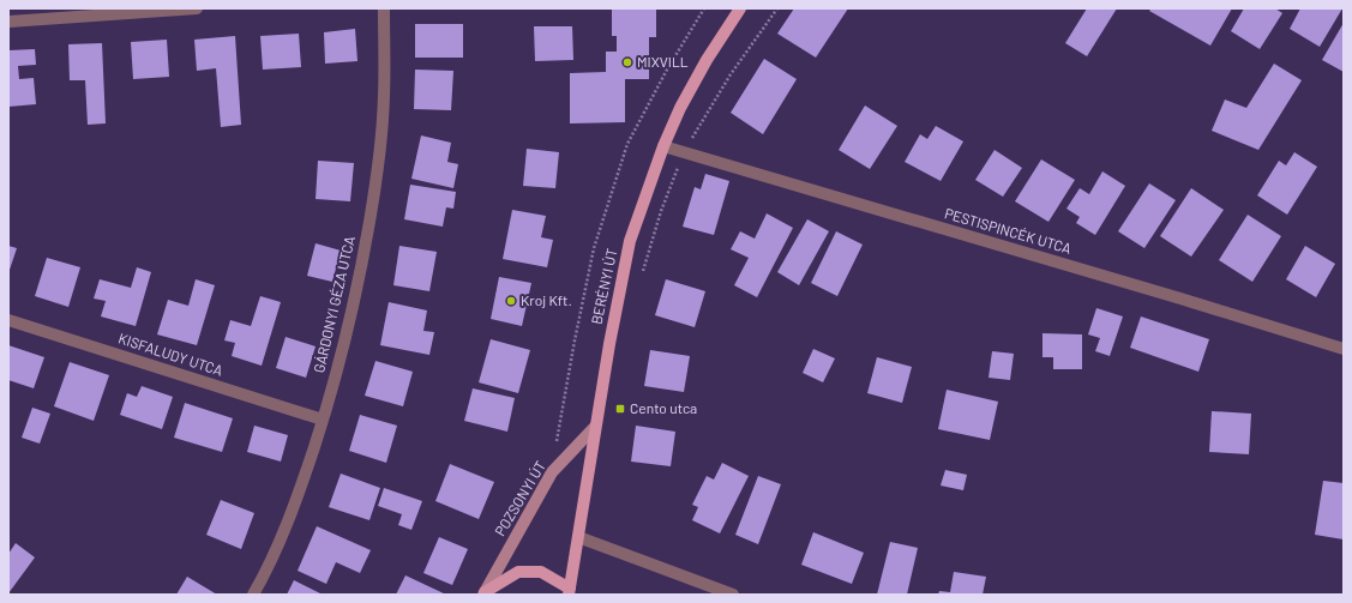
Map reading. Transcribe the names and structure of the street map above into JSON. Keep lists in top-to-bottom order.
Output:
{
  "streets": {
    "main road": ["BERÉNYI ÚT"],
    "street": [
      "PESTISPINCÉK UTCA",
      "GÁRDONYI GÉZA UTCA",
      "KISFALUDY UTCA",
      "POZSONYI ÚT"
    ]
  },
  "crossings": [
    ["PESTISPINCÉK UTCA", "BERÉNYI ÚT"],
    ["BERÉNYI ÚT", "POZSONYI ÚT"],
    ["GÁRDONYI GÉZA UTCA", "KISFALUDY UTCA"]
  ],
  "places": {
    "other": ["MIXVILL", "Kroj Kft."],
    "transit": ["Cento utca"]
  }
}
